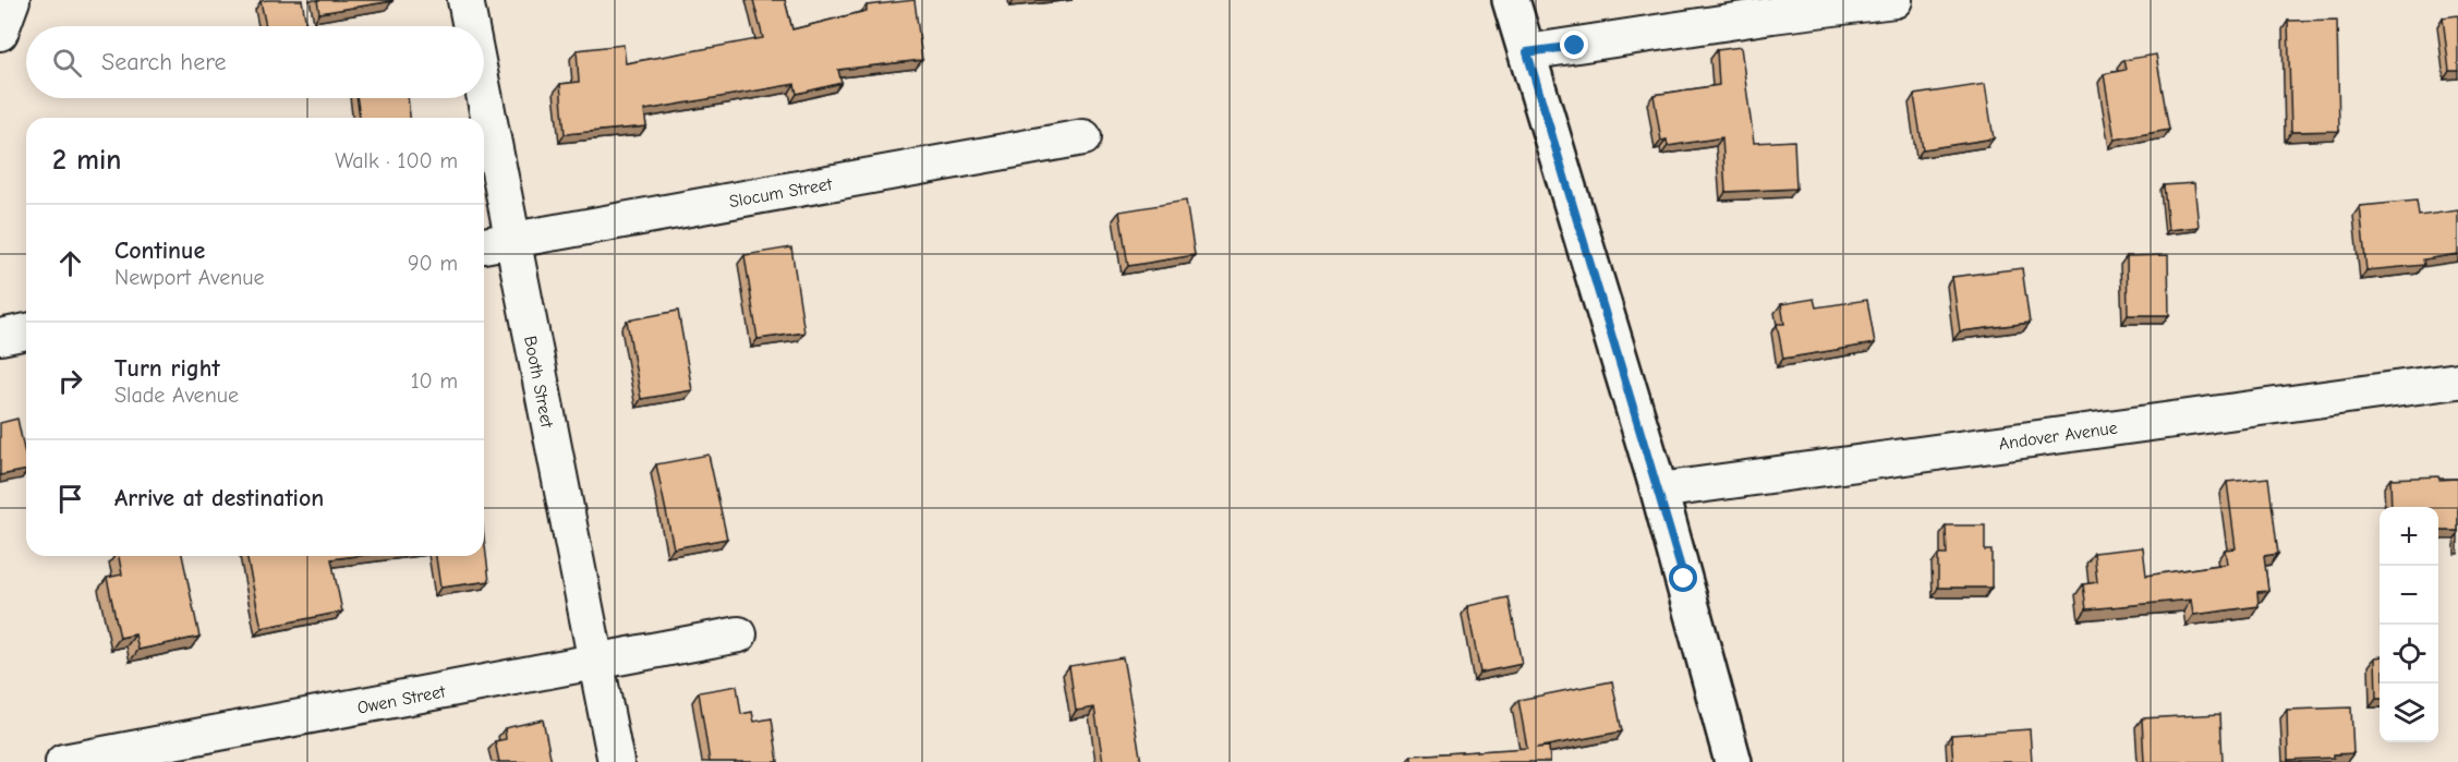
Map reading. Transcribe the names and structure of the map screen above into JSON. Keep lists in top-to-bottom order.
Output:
{
  "streets": {
    "street": [
      "Slocum Street",
      "Booth Street",
      "Andover Avenue",
      "Owen Street"
    ]
  },
  "crossings": [
    ["Slocum Street", "Booth Street"],
    ["Booth Street", "Owen Street"]
  ],
  "page": {
    "search": "Search here",
    "heading": ["2 min", "Walk · 100 m"],
    "list": [
      ["Continue", "Newport Avenue", "90 m"],
      ["Turn right", "Slade Avenue", "10 m"],
      "Arrive at destination"
    ],
    "map_buttons": ["+", "−"]
  }
}
